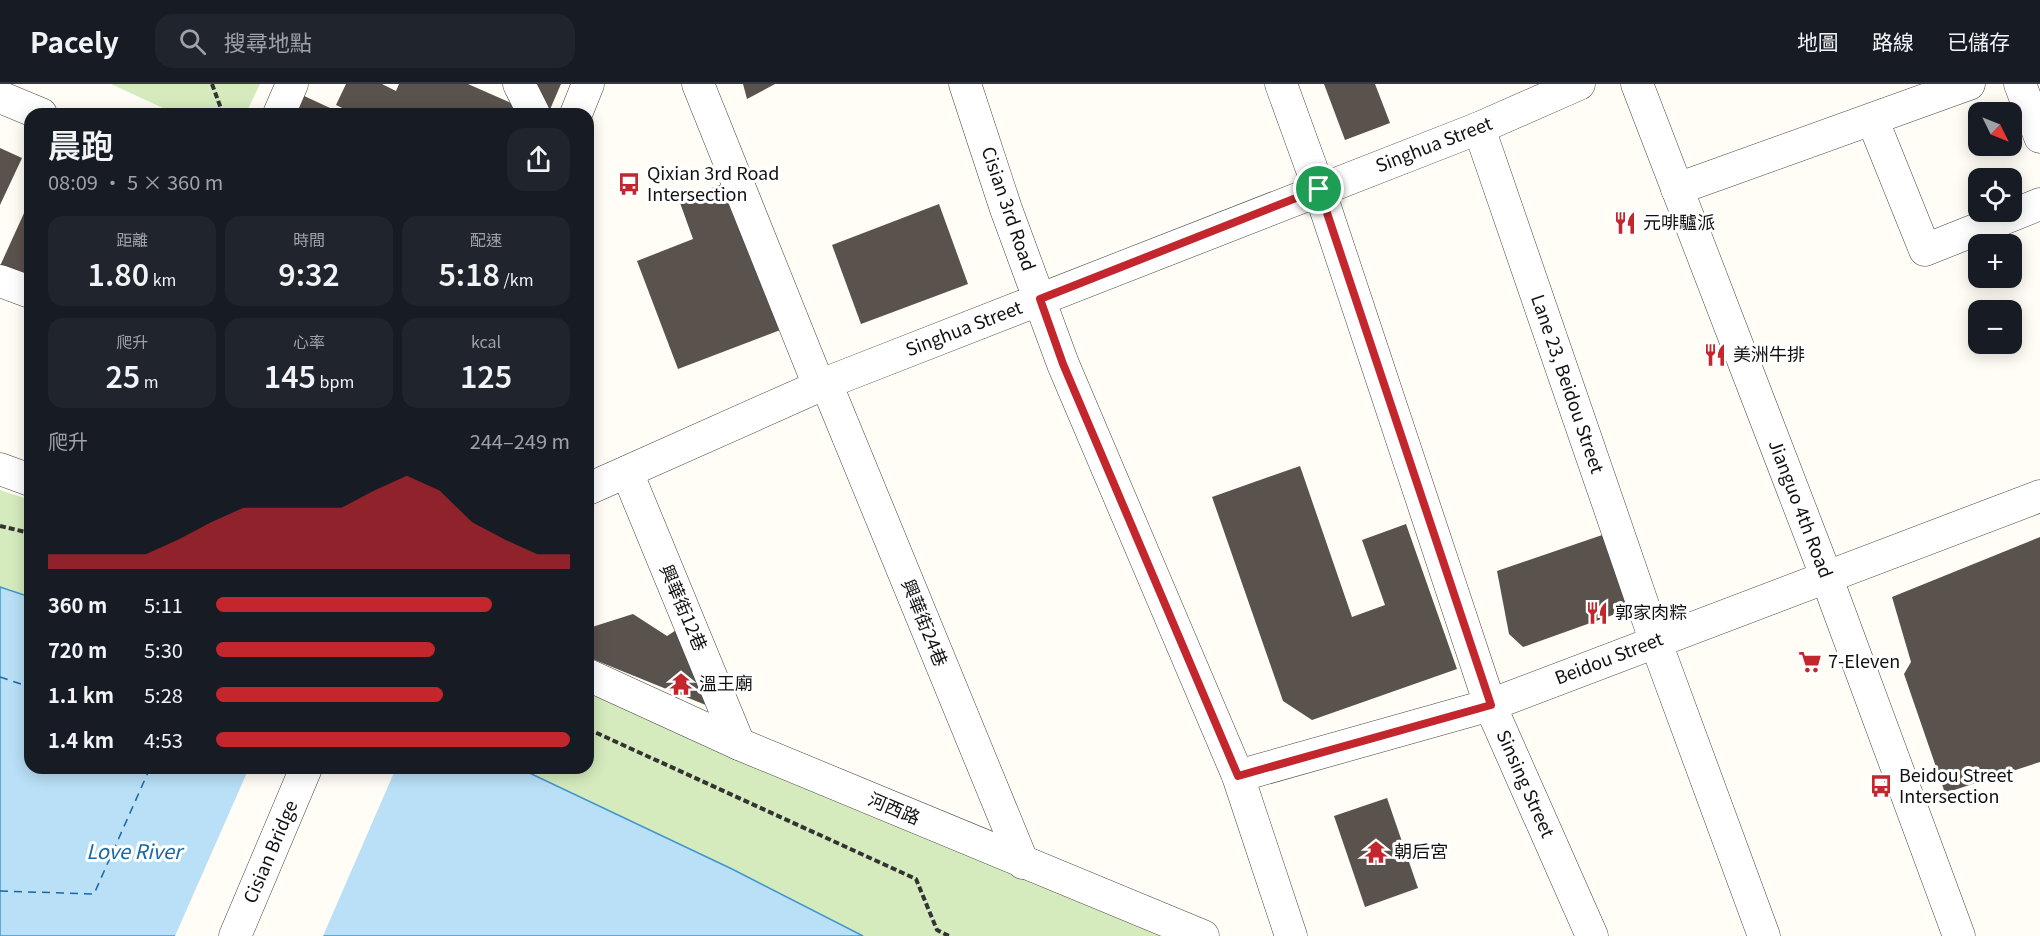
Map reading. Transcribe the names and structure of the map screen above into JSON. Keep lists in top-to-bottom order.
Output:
{
  "streets": {
    "street": [
      "Singhua Street",
      "Cisian 3rd Road",
      "Lane 23, Beidou Street",
      "Jianguo 4th Road",
      "興華街12巷",
      "興華街24巷",
      "Beidou Street",
      "Sinsing Street",
      "河西路",
      "Cisian Bridge"
    ]
  },
  "crossings": [
    ["Singhua Street", "Cisian 3rd Road"],
    ["Singhua Street", "Lane 23, Beidou Street"],
    ["Singhua Street", "興華街12巷"],
    ["Singhua Street", "興華街24巷"],
    ["Singhua Street", "Sinsing Street"],
    ["Cisian 3rd Road", "Beidou Street"],
    ["Lane 23, Beidou Street", "Beidou Street"],
    ["Jianguo 4th Road", "Beidou Street"],
    ["興華街12巷", "河西路"],
    ["興華街24巷", "河西路"],
    ["Beidou Street", "Sinsing Street"]
  ],
  "water": ["Love River"],
  "places": {
    "bus stop": ["Qixian 3rd Road Intersection", "Beidou Street Intersection"],
    "restaurant": ["元啡驢派", "美洲牛排", "郭家肉粽"],
    "supermarket": ["7-Eleven"],
    "temple": ["溫王廟", "朝后宮"]
  },
  "north": "bottom right",
  "page": {
    "header": "Pacely",
    "search": "搜尋地點",
    "nav": ["地圖", "路線", "已儲存"],
    "map_buttons": ["+", "−"],
    "heading": ["晨跑", "08:09 · 5 × 360 m"],
    "stats": [
      ["距離", "1.80 km"],
      ["時間", "9:32"],
      ["配速", "5:18 /km"],
      ["爬升", "25 m"],
      ["心率", "145 bpm"],
      ["kcal", "125"]
    ],
    "chart": ["爬升", "244–249 m"],
    "list": [
      {
        "name": "360 m",
        "note": "5:11"
      },
      {
        "name": "720 m",
        "note": "5:30"
      },
      {
        "name": "1.1 km",
        "note": "5:28"
      },
      {
        "name": "1.4 km",
        "note": "4:53"
      }
    ]
  }
}
